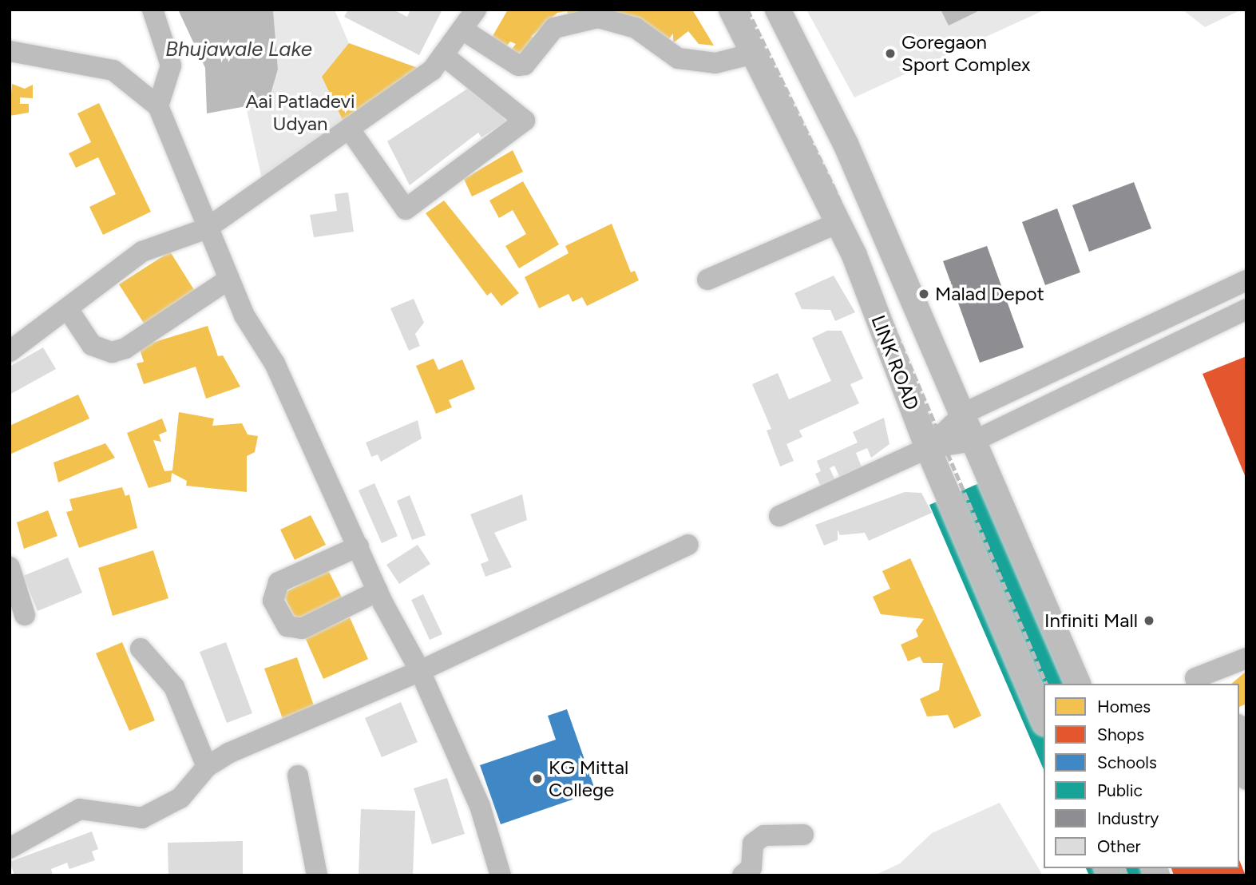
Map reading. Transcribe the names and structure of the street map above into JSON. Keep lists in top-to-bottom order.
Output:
{
  "streets": {
    "main road": ["LINK ROAD"]
  },
  "water": ["Bhujawale Lake"],
  "parks": ["Aai Patladevi Udyan"],
  "places": [
    "Goregaon Sport Complex",
    "Malad Depot",
    "Infiniti Mall",
    "KG Mittal College"
  ],
  "legend": [
    "Homes",
    "Shops",
    "Schools",
    "Public",
    "Industry",
    "Other"
  ]
}
